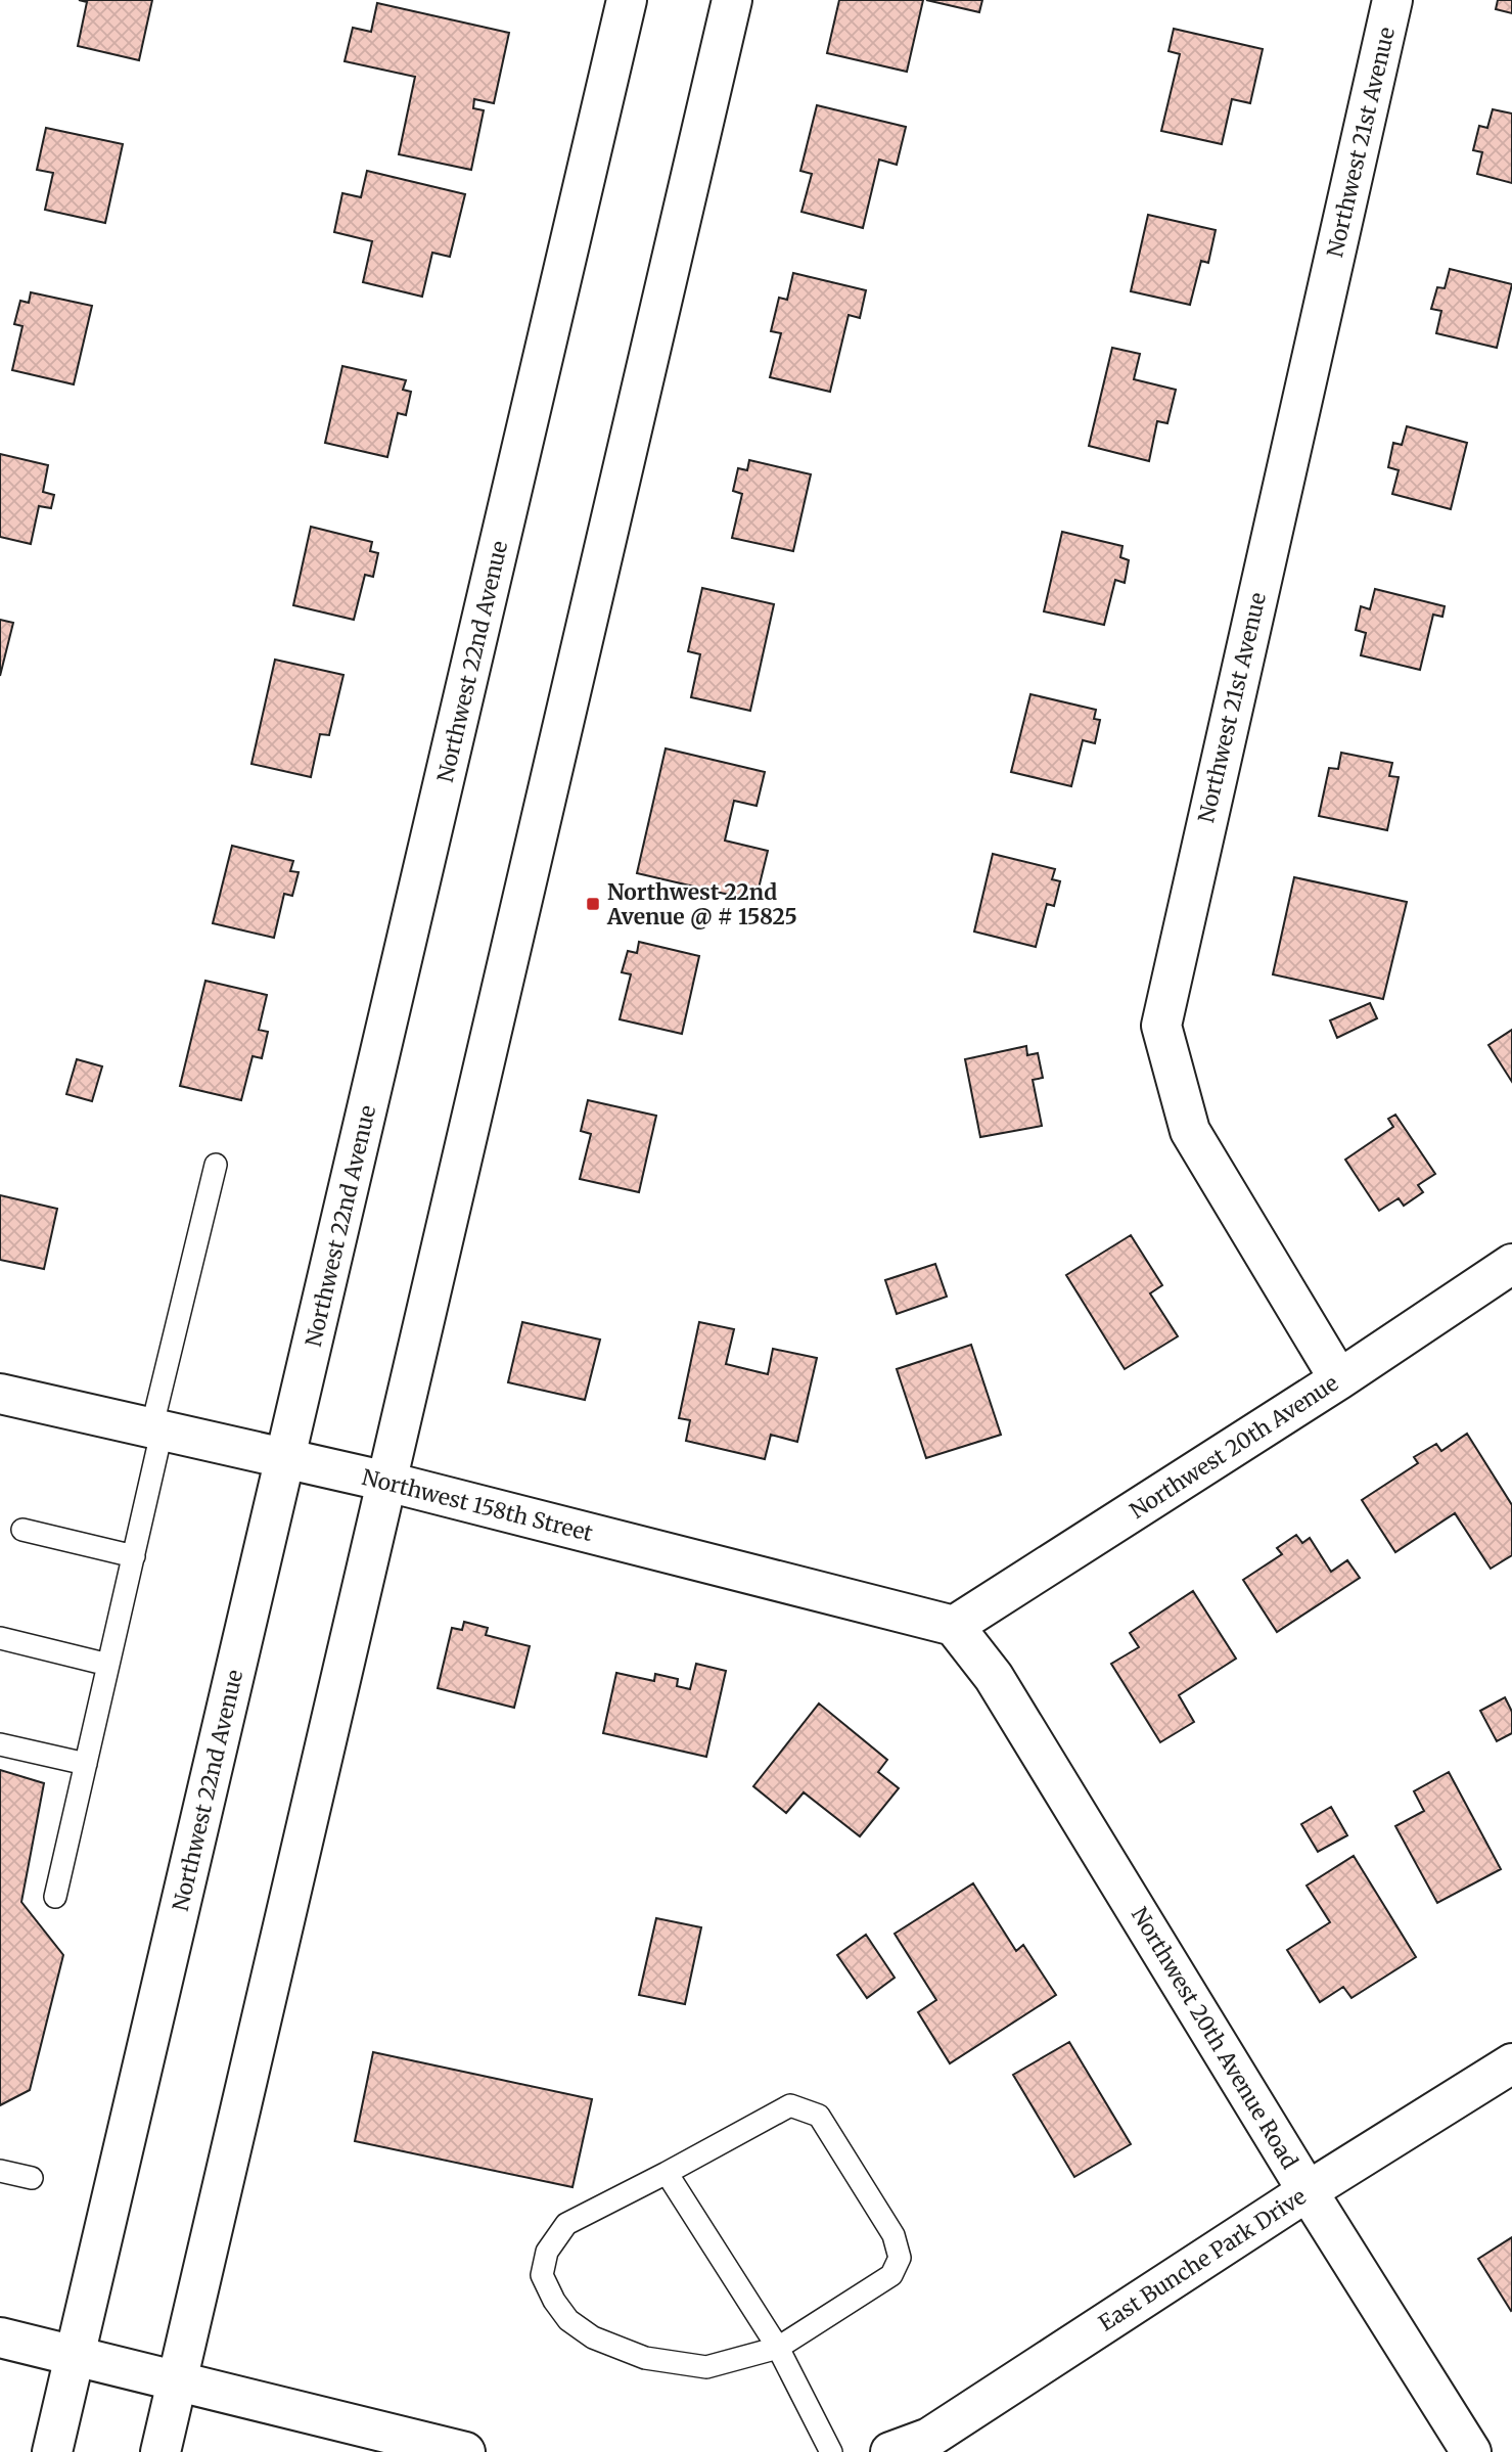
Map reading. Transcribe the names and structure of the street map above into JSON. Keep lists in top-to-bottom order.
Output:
{
  "streets": {
    "street": [
      "Northwest 21st Avenue",
      "Northwest 22nd Avenue",
      "Northwest 20th Avenue",
      "Northwest 158th Street",
      "Northwest 20th Avenue Road",
      "East Bunche Park Drive"
    ]
  },
  "crossings": [
    ["Northwest 21st Avenue", "Northwest 20th Avenue"],
    ["Northwest 22nd Avenue", "Northwest 158th Street"],
    ["Northwest 20th Avenue", "Northwest 158th Street"],
    ["Northwest 20th Avenue", "Northwest 20th Avenue Road"],
    ["Northwest 158th Street", "Northwest 20th Avenue Road"],
    ["Northwest 20th Avenue Road", "East Bunche Park Drive"]
  ],
  "places": {
    "transit": ["Northwest 22nd Avenue @ # 15825"]
  }
}
